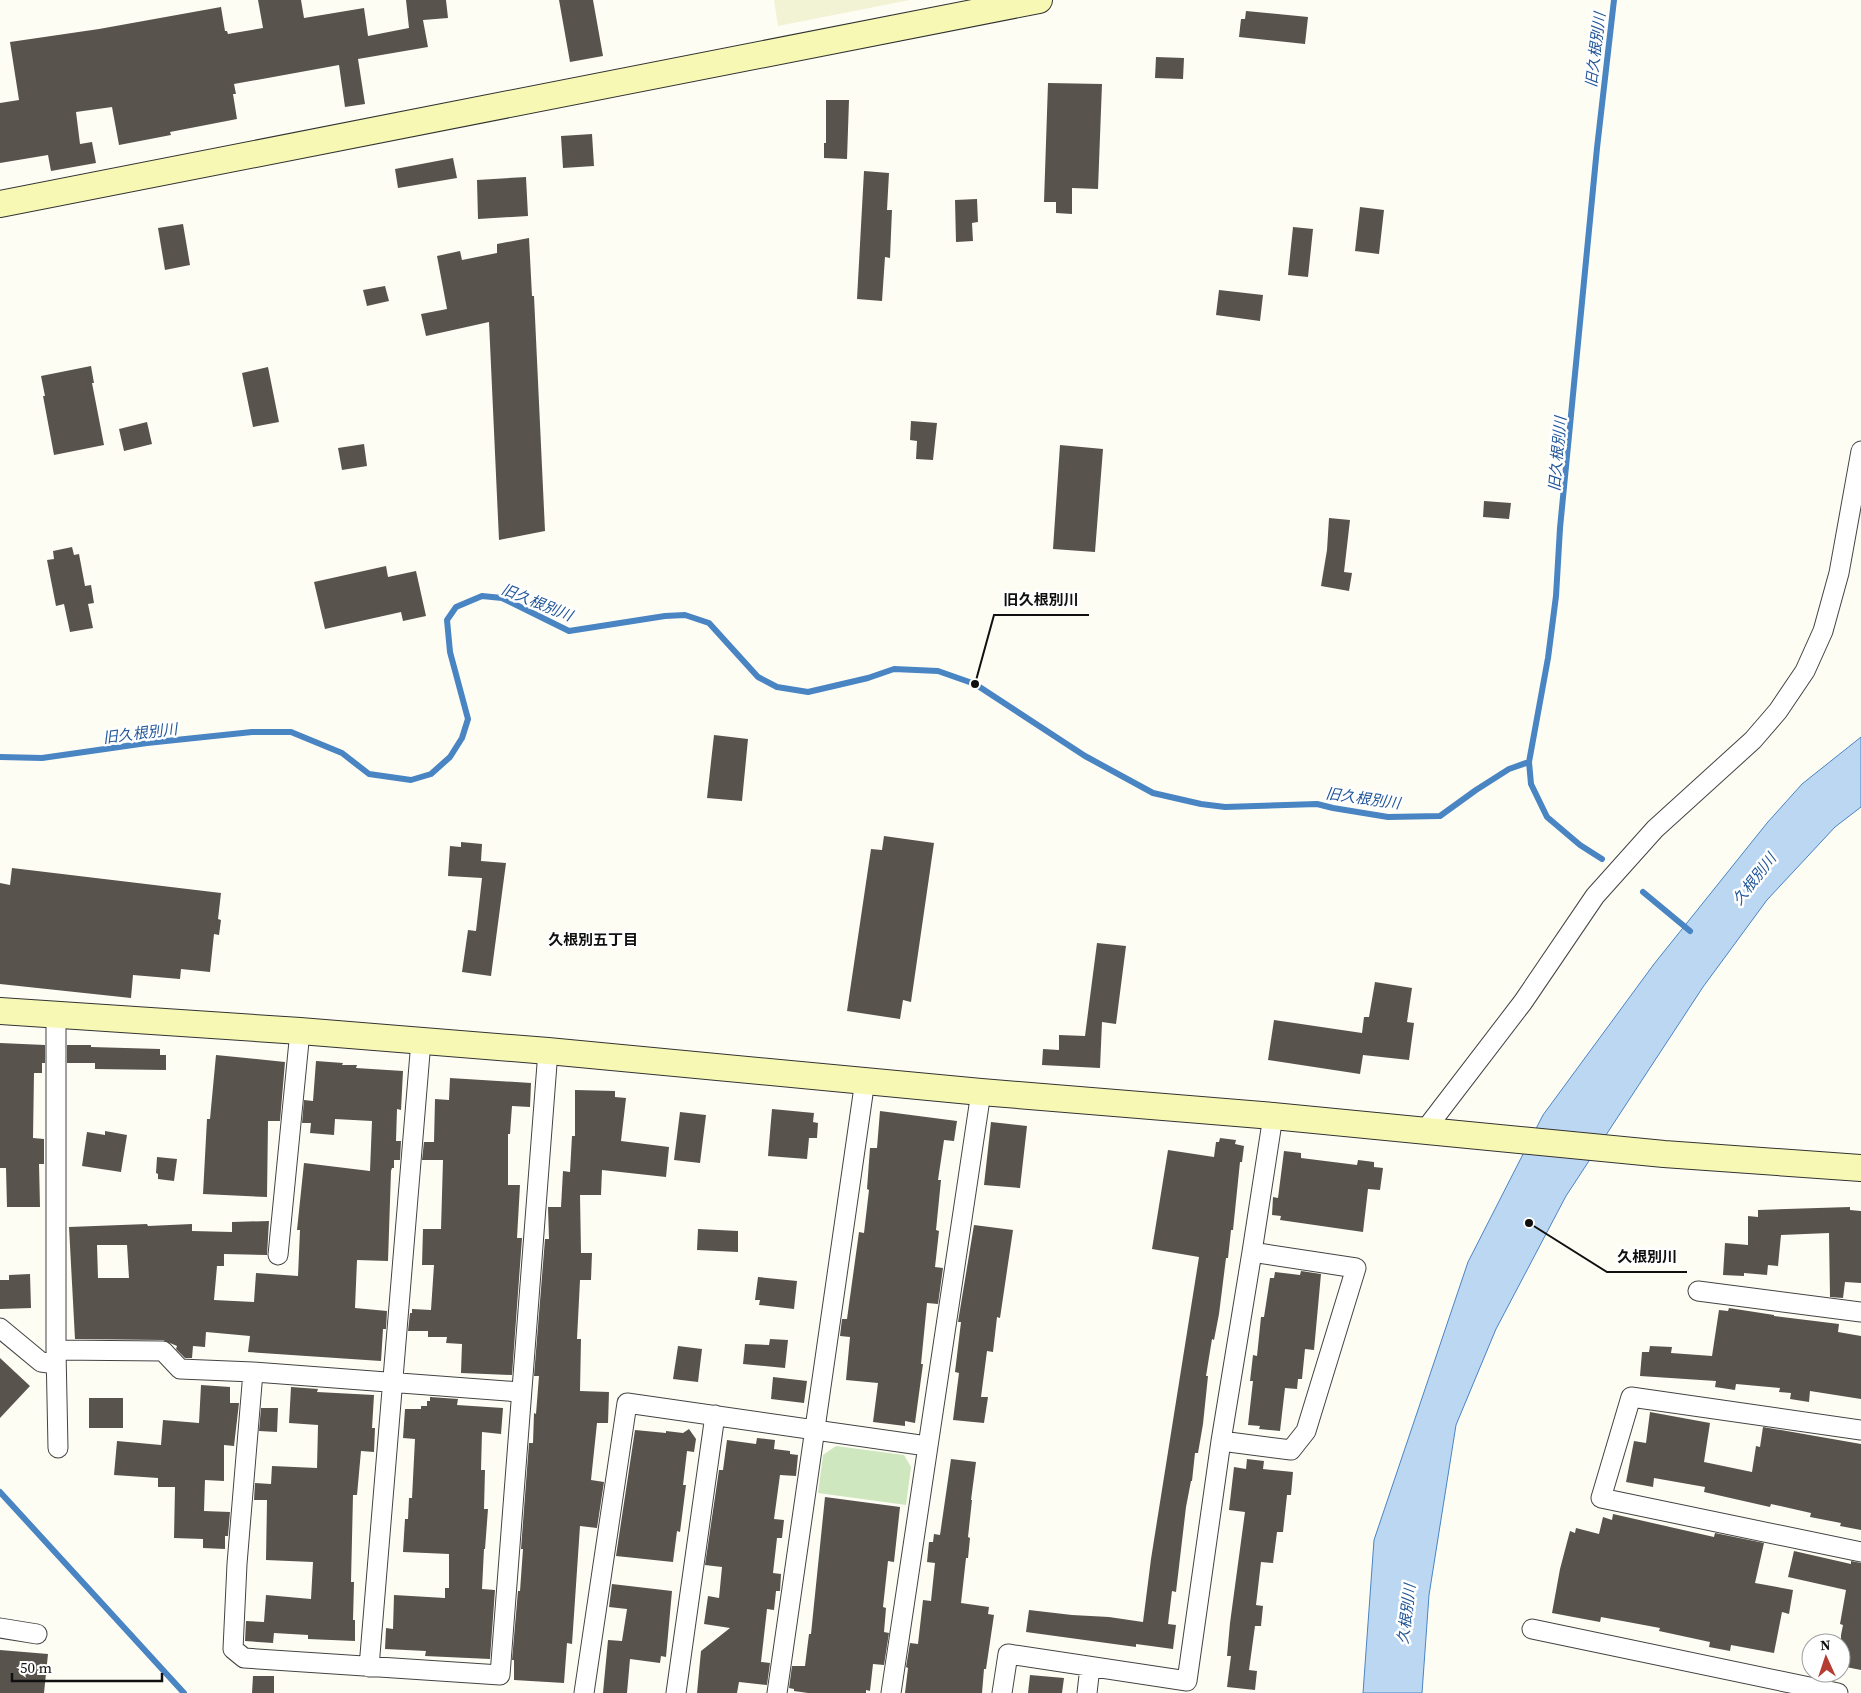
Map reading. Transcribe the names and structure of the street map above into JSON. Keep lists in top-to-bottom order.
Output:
{
  "districts": ["久根別五丁目"],
  "water": ["旧久根別川", "久根別川"],
  "places": ["旧久根別川", "久根別川"],
  "scale_bar": "50 m",
  "north": "top"
}
